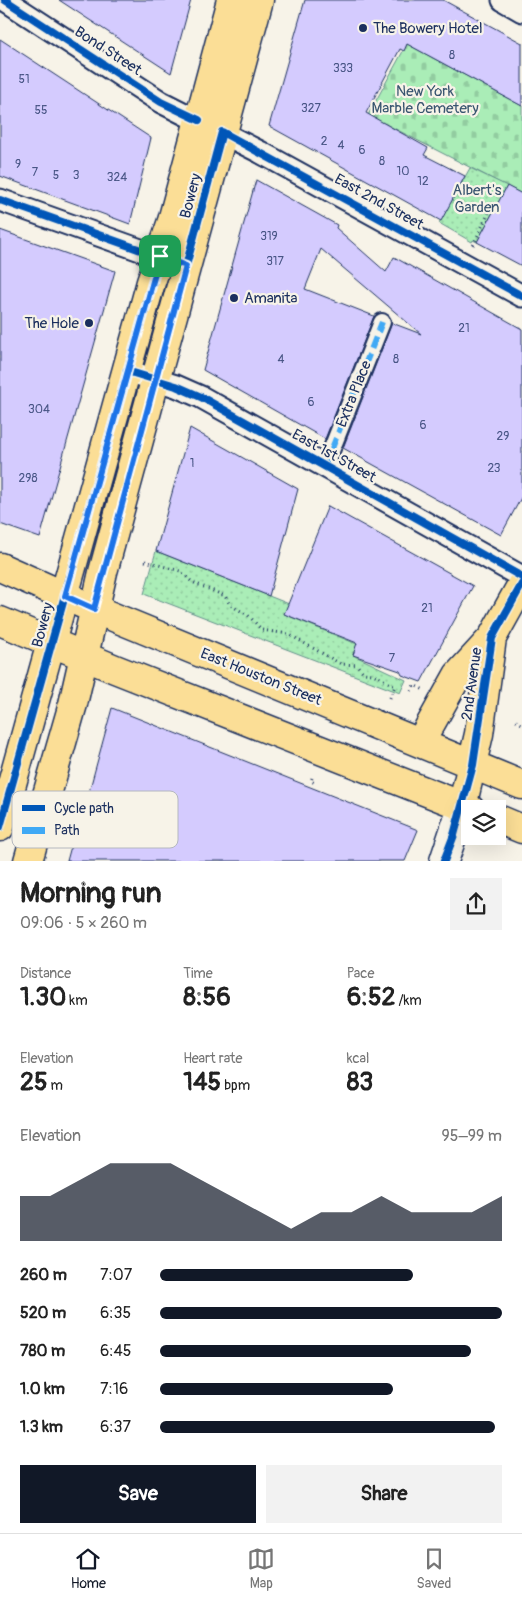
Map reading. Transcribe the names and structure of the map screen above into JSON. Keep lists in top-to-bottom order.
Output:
{
  "streets": {
    "main road": ["Bowery", "East Houston Street", "2nd Avenue"],
    "street": [
      "Bond Street",
      "East 2nd Street",
      "Extra Place",
      "East 1st Street"
    ]
  },
  "crossings": [
    ["Bond Street", "Bowery"],
    ["Bond Street", "East 2nd Street"],
    ["Bowery", "East 2nd Street"],
    ["Bowery", "East 1st Street"],
    ["Bowery", "East Houston Street"],
    ["Extra Place", "East 1st Street"],
    ["East Houston Street", "2nd Avenue"]
  ],
  "parks": ["New York Marble Cemetery", "Albert's Garden"],
  "places": ["The Bowery Hotel", "Amanita", "The Hole"],
  "house_numbers": [
    "8",
    "333",
    "51",
    "327",
    "55",
    "2",
    "4",
    "6",
    "8",
    "9",
    "10",
    "7",
    "5",
    "3",
    "324",
    "12",
    "319",
    "317",
    "21",
    "4",
    "8",
    "6",
    "304",
    "6",
    "29",
    "1",
    "23",
    "298",
    "21",
    "7"
  ],
  "legend": ["Cycle path", "Path"],
  "page": {
    "heading": ["Morning run", "09:06 · 5 × 260 m"],
    "stats": [
      ["Distance", "1.30 km"],
      ["Time", "8:56"],
      ["Pace", "6:52 /km"],
      ["Elevation", "25 m"],
      ["Heart rate", "145 bpm"],
      ["kcal", "83"]
    ],
    "chart": ["Elevation", "95–99 m"],
    "list": [
      {
        "name": "260 m",
        "note": "7:07"
      },
      {
        "name": "520 m",
        "note": "6:35"
      },
      {
        "name": "780 m",
        "note": "6:45"
      },
      {
        "name": "1.0 km",
        "note": "7:16"
      },
      {
        "name": "1.3 km",
        "note": "6:37"
      }
    ],
    "buttons": ["Save", "Share"],
    "tabs": ["Home", "Map", "Saved"]
  }
}
